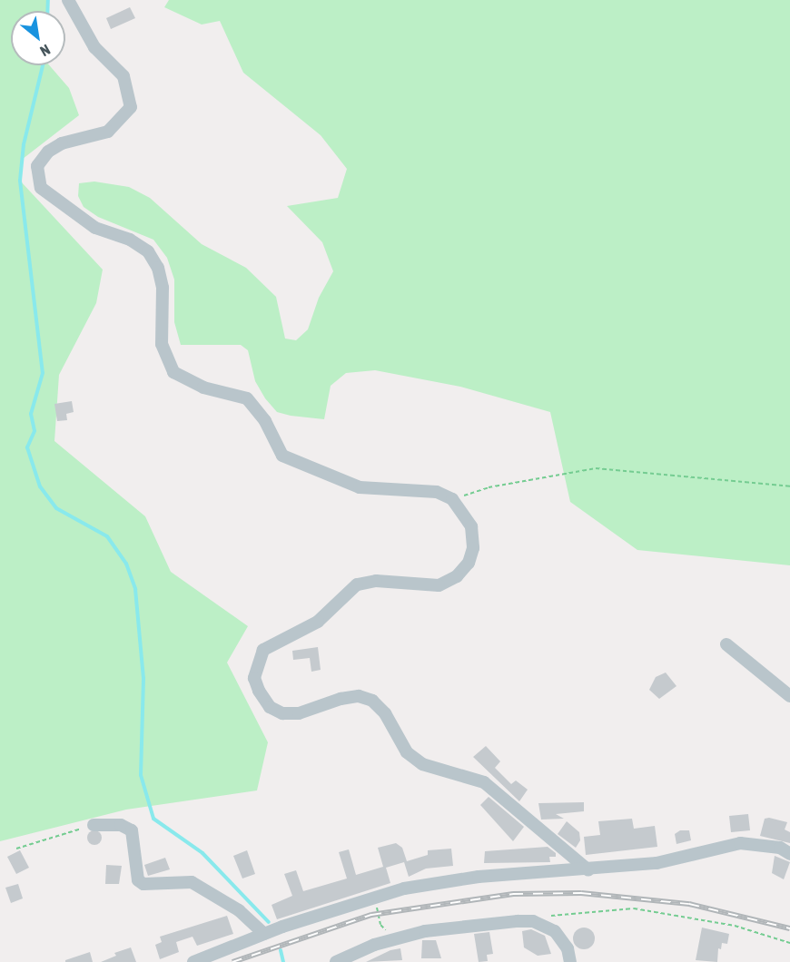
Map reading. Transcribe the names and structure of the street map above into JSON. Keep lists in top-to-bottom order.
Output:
{
  "north": "bottom right"
}
